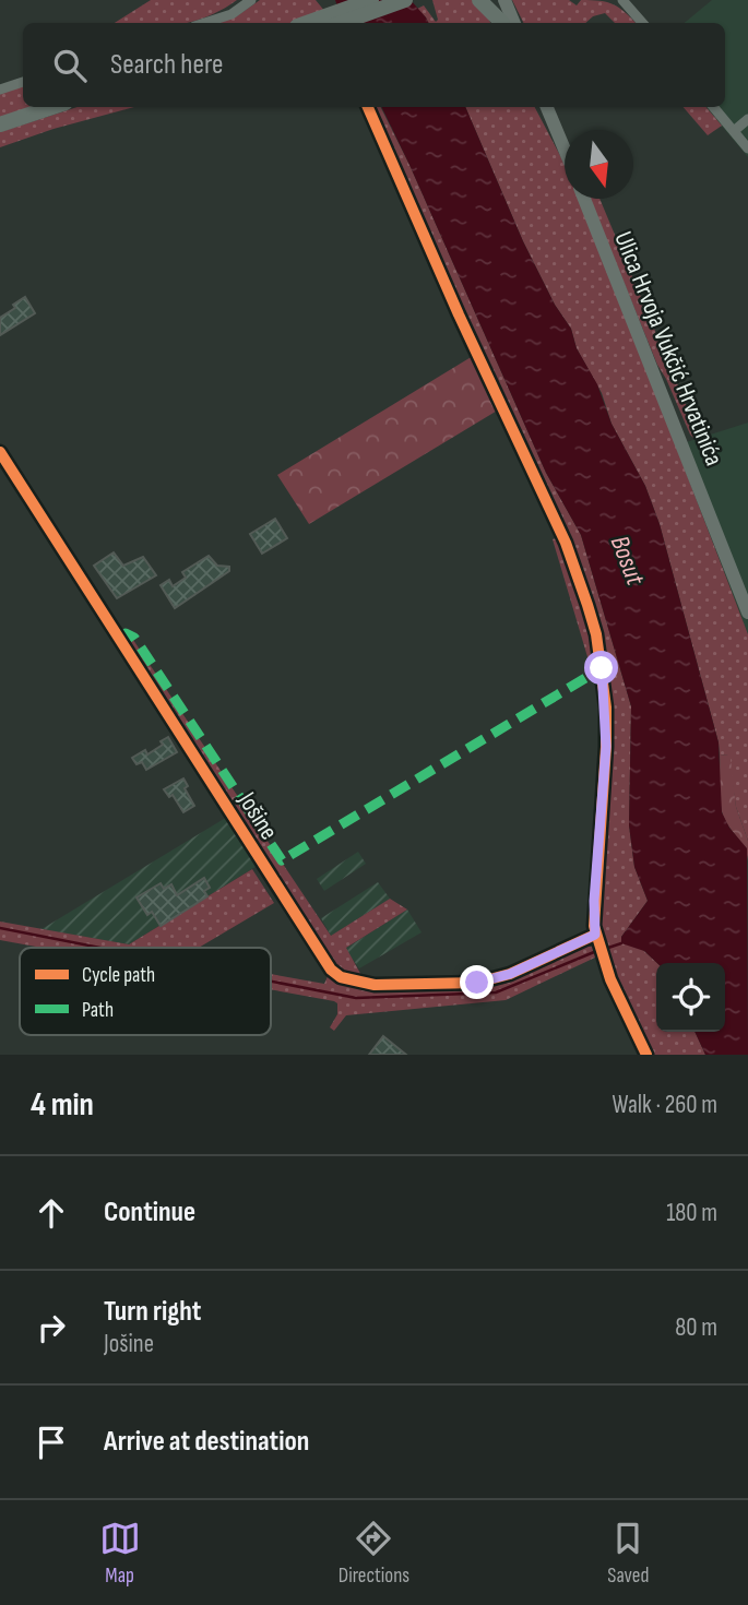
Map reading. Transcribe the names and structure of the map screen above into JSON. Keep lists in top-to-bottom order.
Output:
{
  "streets": {
    "main road": ["Ulica Hrvoja Vukčić Hrvatinića"],
    "street": ["Jošine"]
  },
  "water": ["Bosut"],
  "legend": ["Cycle path", "Path"],
  "north": "bottom",
  "page": {
    "search": "Search here",
    "heading": ["4 min", "Walk · 260 m"],
    "list": [
      ["Continue", "180 m"],
      ["Turn right", "Jošine", "80 m"],
      "Arrive at destination"
    ],
    "nav": ["Map", "Directions", "Saved"]
  }
}
